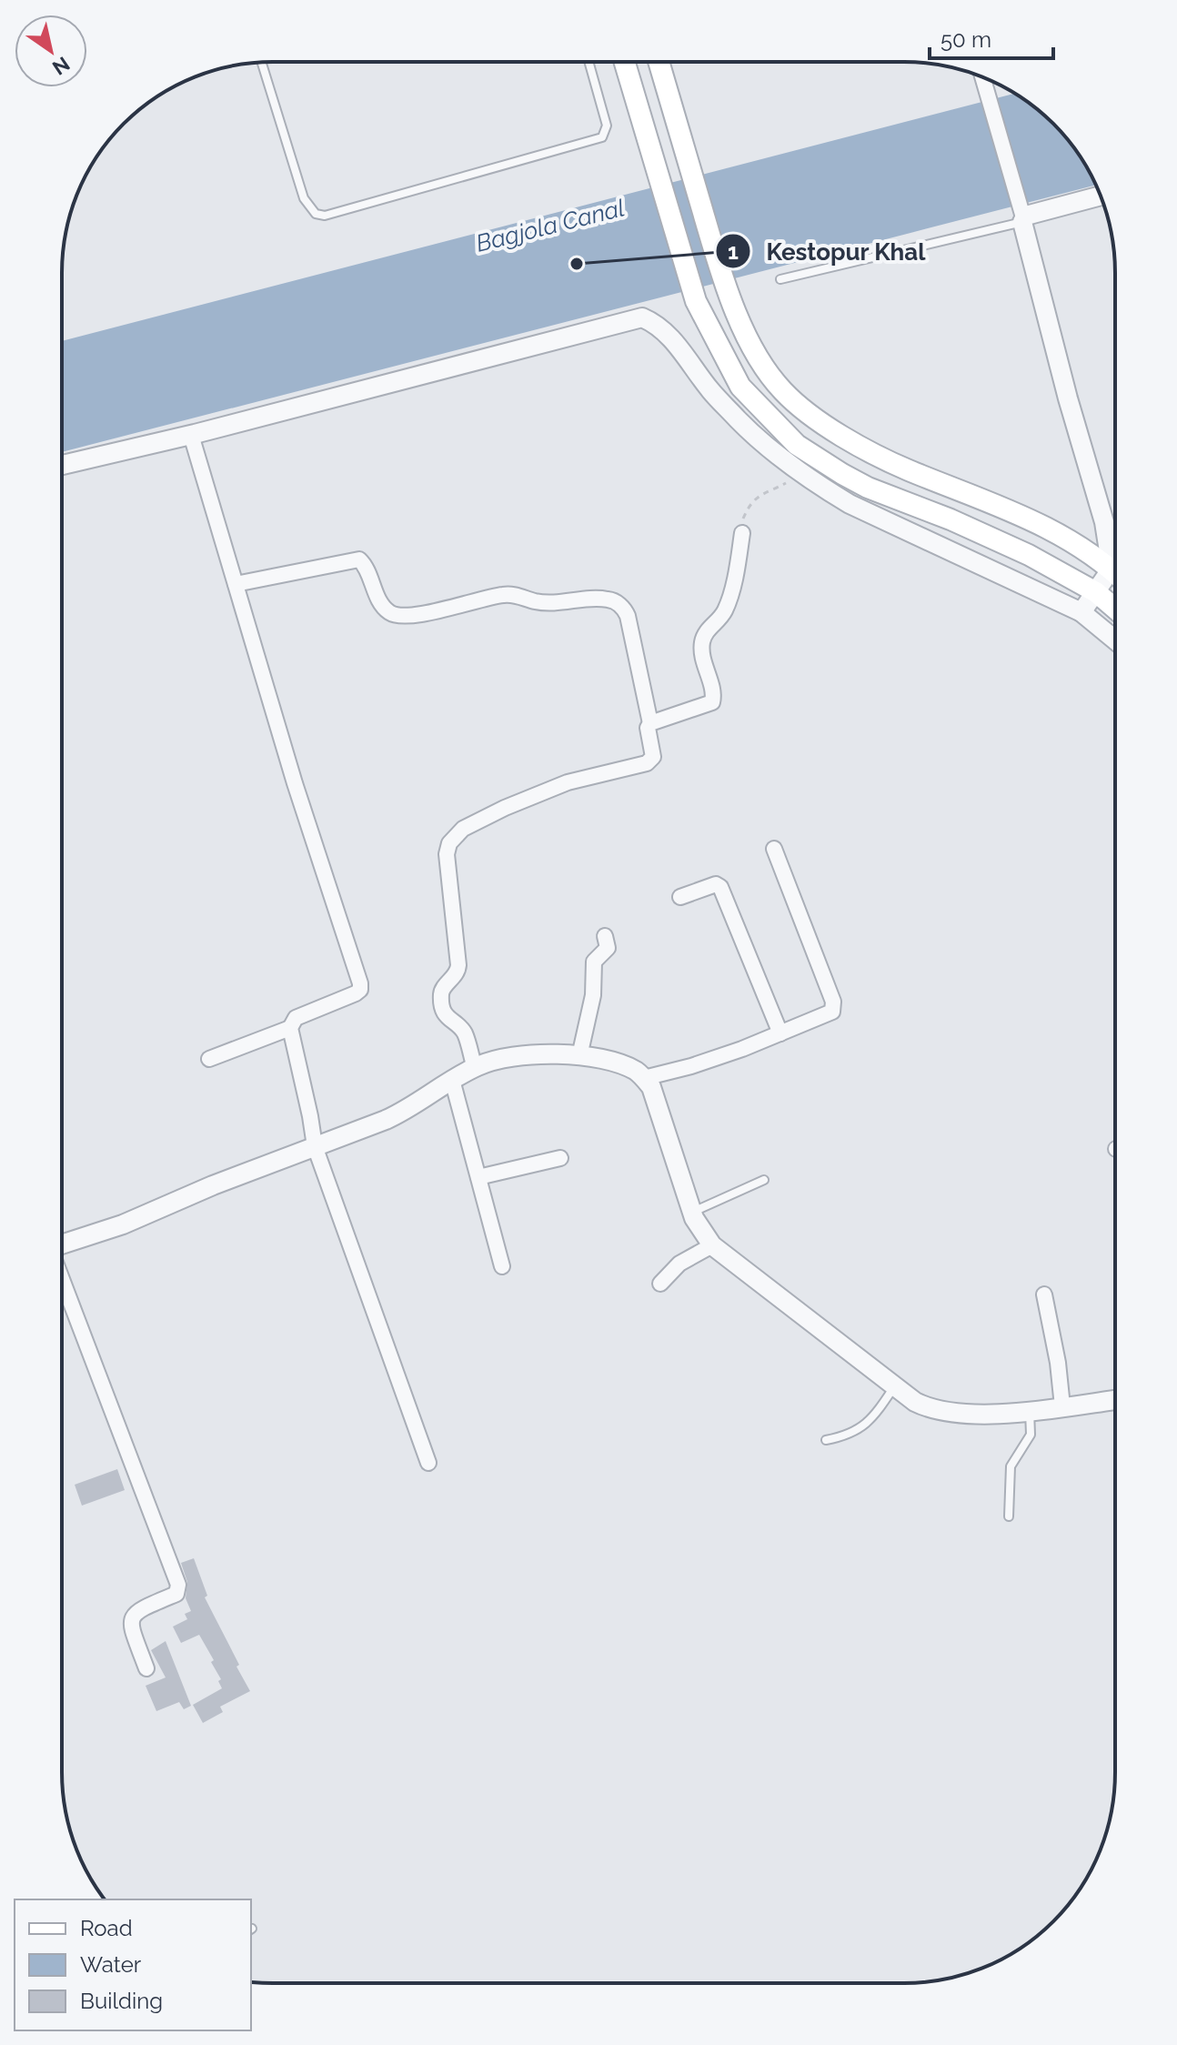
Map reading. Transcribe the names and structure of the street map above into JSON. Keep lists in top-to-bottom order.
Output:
{
  "water": ["Bagjola Canal"],
  "places": ["Kestopur Khal"],
  "legend": ["Road", "Water", "Building"],
  "scale_bar": "50 m",
  "north": "bottom right"
}
